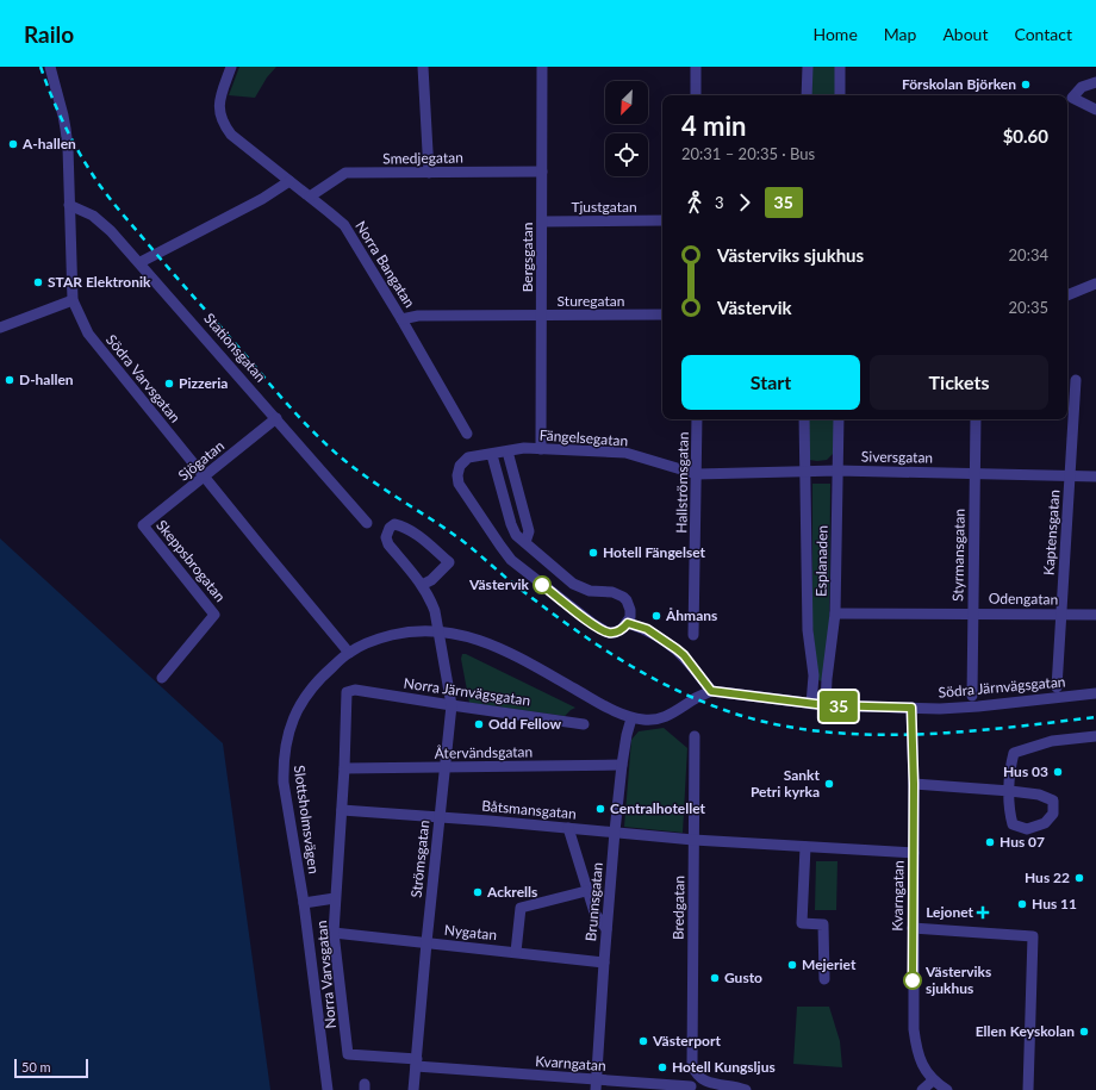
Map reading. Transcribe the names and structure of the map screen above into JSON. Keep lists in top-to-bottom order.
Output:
{
  "streets": {
    "street": [
      "Smedjegatan",
      "Tjustgatan",
      "Bergsgatan",
      "Norra Bangatan",
      "Sturegatan",
      "Stationsgatan",
      "Södra Varvsgatan",
      "Fängelsegatan",
      "Siversgatan",
      "Sjögatan",
      "Hallströmsgatan",
      "Kaptensgatan",
      "Styrmansgatan",
      "Skeppsbrogatan",
      "Esplanaden",
      "Odengatan",
      "Södra Järnvägsgatan",
      "Norra Järnvägsgatan",
      "Återvändsgatan",
      "Båtsmansgatan",
      "Slottsholmsvägen",
      "Strömsgatan",
      "Kvarngatan",
      "Brunnsgatan",
      "Bredgatan",
      "Nygatan",
      "Norra Varvsgatan"
    ]
  },
  "crossings": [
    ["Smedjegatan", "Bergsgatan"],
    ["Smedjegatan", "Norra Bangatan"],
    ["Tjustgatan", "Bergsgatan"],
    ["Bergsgatan", "Sturegatan"],
    ["Bergsgatan", "Fängelsegatan"],
    ["Norra Bangatan", "Sturegatan"],
    ["Stationsgatan", "Södra Varvsgatan"],
    ["Stationsgatan", "Sjögatan"],
    ["Södra Varvsgatan", "Sjögatan"],
    ["Södra Varvsgatan", "Slottsholmsvägen"],
    ["Fängelsegatan", "Siversgatan"],
    ["Fängelsegatan", "Hallströmsgatan"],
    ["Siversgatan", "Hallströmsgatan"],
    ["Siversgatan", "Kaptensgatan"],
    ["Siversgatan", "Styrmansgatan"],
    ["Siversgatan", "Esplanaden"],
    ["Sjögatan", "Skeppsbrogatan"],
    ["Kaptensgatan", "Odengatan"],
    ["Styrmansgatan", "Odengatan"],
    ["Esplanaden", "Odengatan"],
    ["Esplanaden", "Södra Järnvägsgatan"],
    ["Södra Järnvägsgatan", "Slottsholmsvägen"],
    ["Södra Järnvägsgatan", "Kvarngatan"],
    ["Norra Järnvägsgatan", "Strömsgatan"],
    ["Norra Järnvägsgatan", "Norra Varvsgatan"],
    ["Återvändsgatan", "Strömsgatan"],
    ["Återvändsgatan", "Brunnsgatan"],
    ["Återvändsgatan", "Norra Varvsgatan"],
    ["Båtsmansgatan", "Strömsgatan"],
    ["Båtsmansgatan", "Kvarngatan"],
    ["Båtsmansgatan", "Brunnsgatan"],
    ["Båtsmansgatan", "Bredgatan"],
    ["Båtsmansgatan", "Norra Varvsgatan"],
    ["Slottsholmsvägen", "Strömsgatan"],
    ["Slottsholmsvägen", "Brunnsgatan"],
    ["Strömsgatan", "Kvarngatan"],
    ["Strömsgatan", "Nygatan"],
    ["Kvarngatan", "Brunnsgatan"],
    ["Kvarngatan", "Bredgatan"],
    ["Kvarngatan", "Norra Varvsgatan"],
    ["Brunnsgatan", "Nygatan"],
    ["Nygatan", "Norra Varvsgatan"]
  ],
  "places": {
    "other": [
      "Förskolan Björken",
      "A-hallen",
      "STAR Elektronik",
      "D-hallen",
      "Pizzeria",
      "Hotell Fängelset",
      "Västervik",
      "Åhmans",
      "Odd Fellow",
      "Hus 03",
      "Sankt Petri kyrka",
      "Centralhotellet",
      "Hus 07",
      "Hus 22",
      "Ackrells",
      "Hus 11",
      "Mejeriet",
      "Gusto",
      "Västerviks sjukhus",
      "Ellen Keyskolan",
      "Västerport",
      "Hotell Kungsljus"
    ],
    "health": ["Lejonet"]
  },
  "lines": ["bus line 35"],
  "scale_bar": "50 m",
  "north": "bottom left",
  "page": {
    "header": "Railo",
    "nav": [
      "Home",
      "Map",
      "About",
      "Contact"
    ],
    "on_map": "35",
    "heading": ["4 min", "20:31 – 20:35 · Bus", "$0.60"],
    "legs": ["3", "35"],
    "list": [
      {
        "name": "Västerviks sjukhus",
        "value": "20:34"
      },
      {
        "name": "Västervik",
        "value": "20:35"
      }
    ],
    "buttons": ["Start", "Tickets"],
    "scale": "50 m"
  }
}
